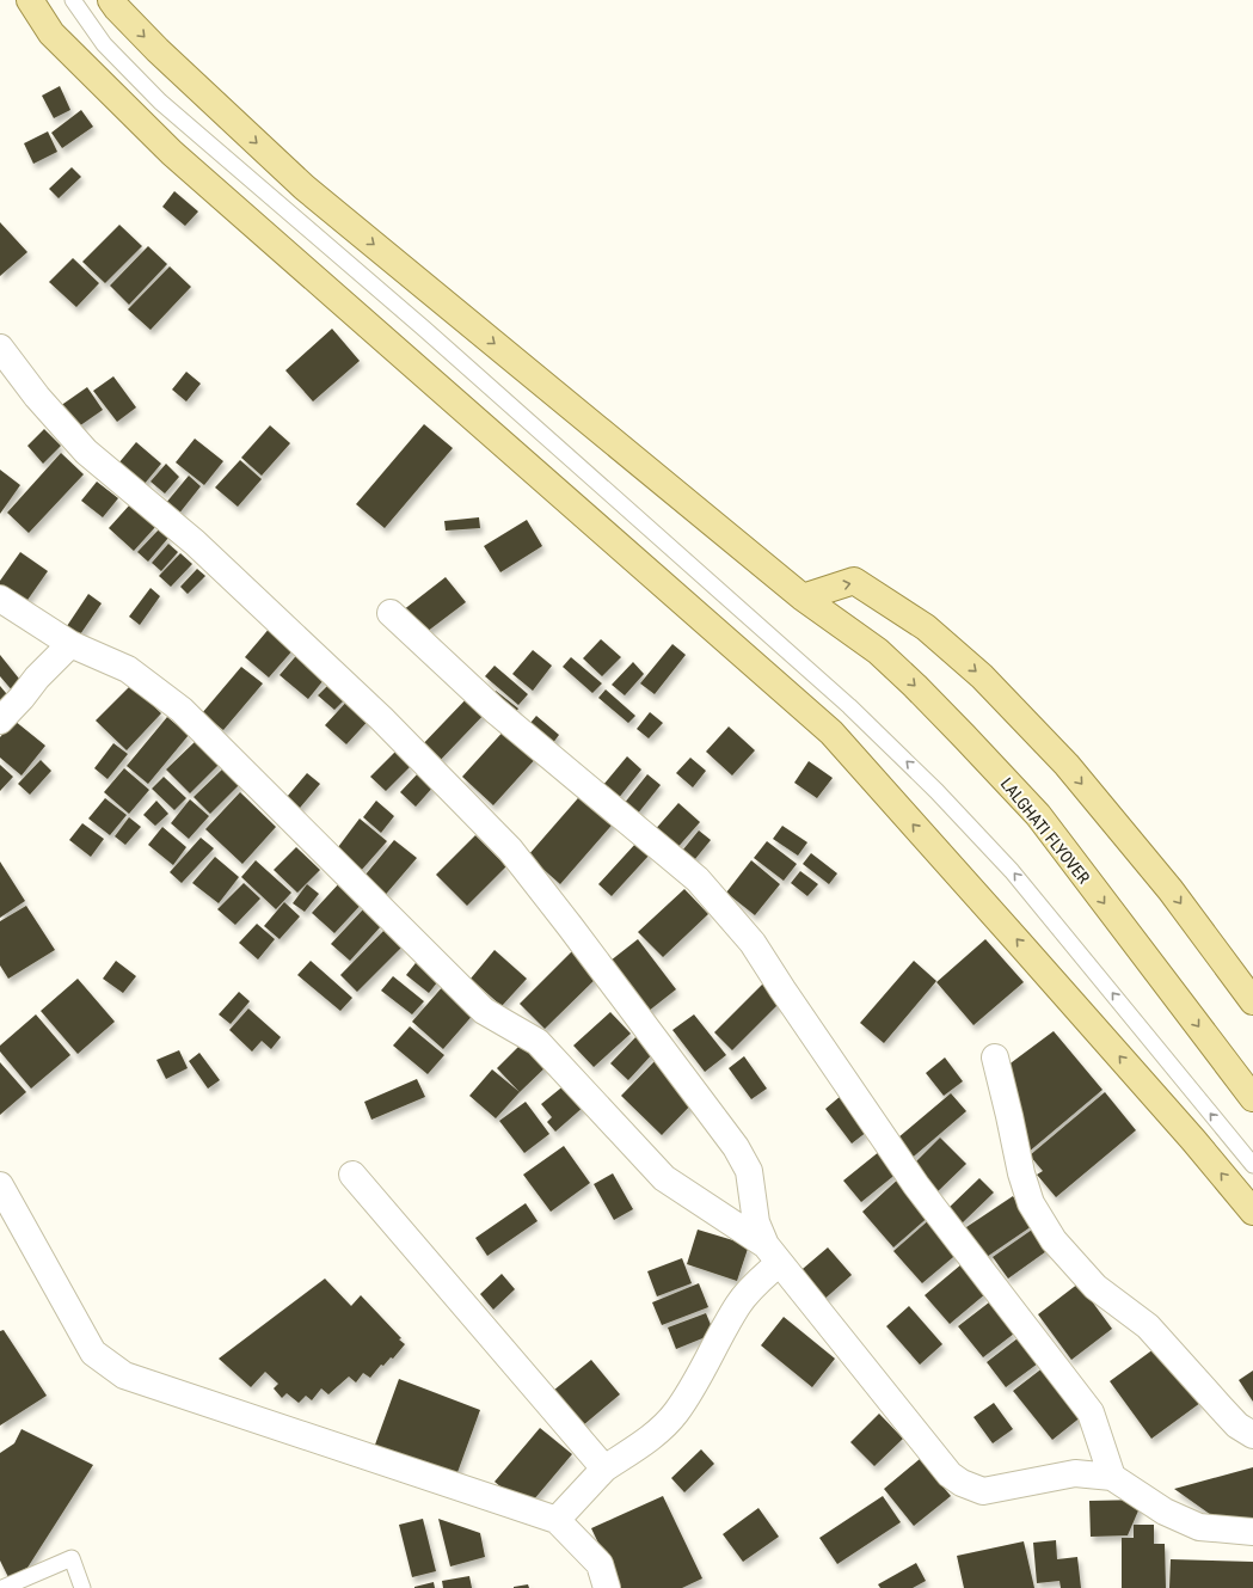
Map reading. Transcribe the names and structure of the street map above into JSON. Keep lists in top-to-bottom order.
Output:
{
  "streets": {
    "main road": ["LALGHATI FLYOVER"]
  }
}
